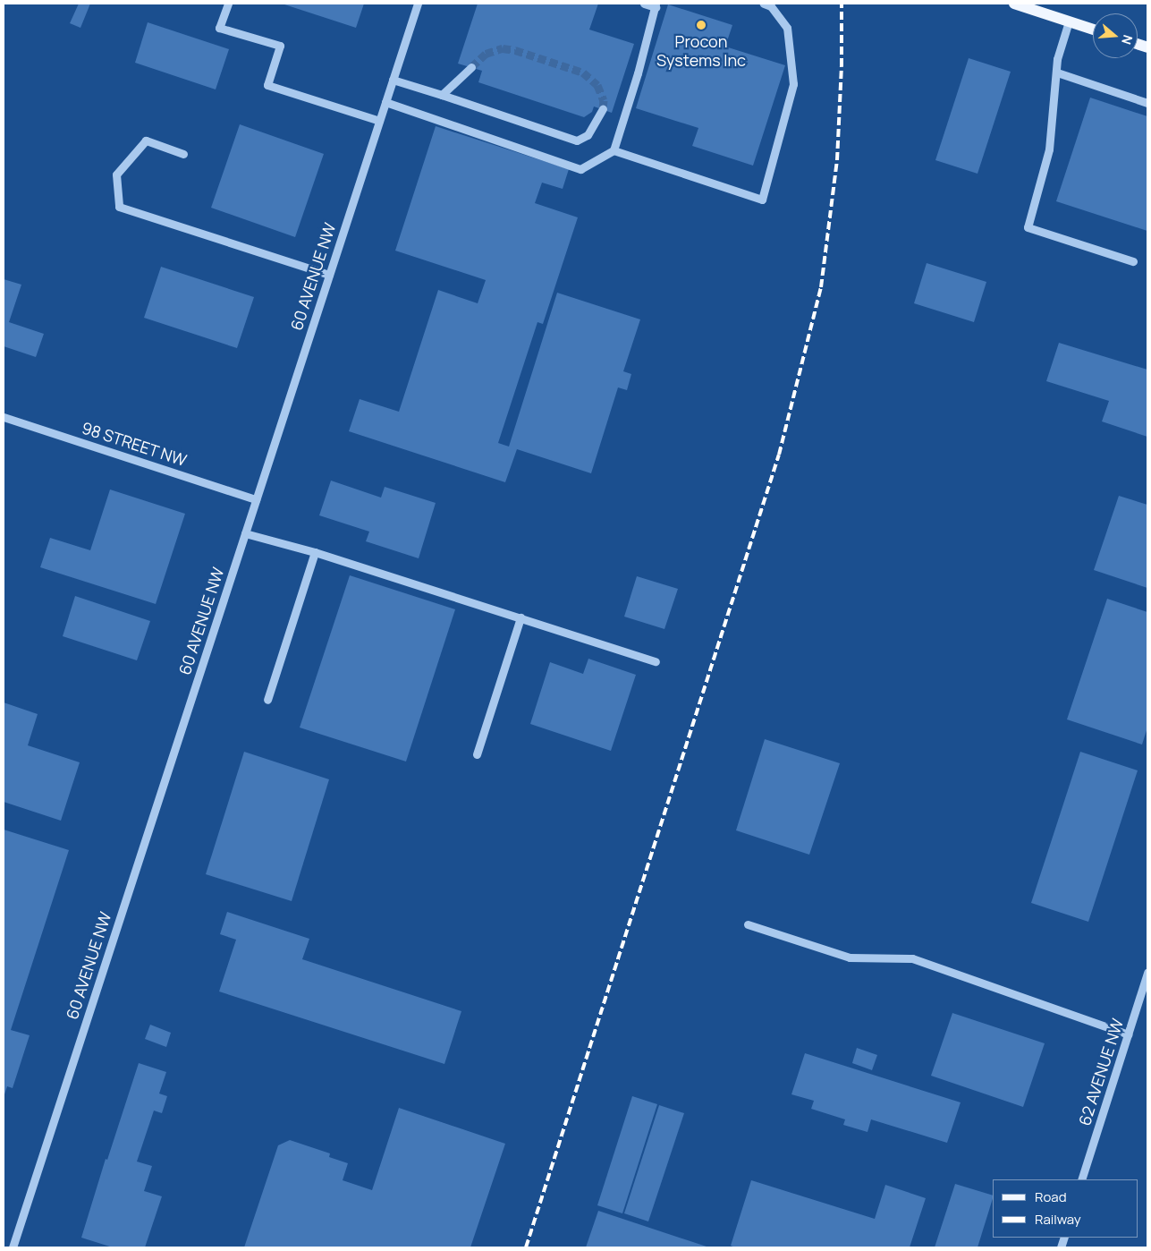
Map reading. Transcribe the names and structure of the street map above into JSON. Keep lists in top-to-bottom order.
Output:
{
  "streets": {
    "street": ["60 AVENUE NW", "98 STREET NW", "62 AVENUE NW"]
  },
  "crossings": [
    ["60 AVENUE NW", "98 STREET NW"]
  ],
  "places": ["Procon Systems Inc"],
  "legend": ["Road", "Railway"],
  "north": "right"
}
